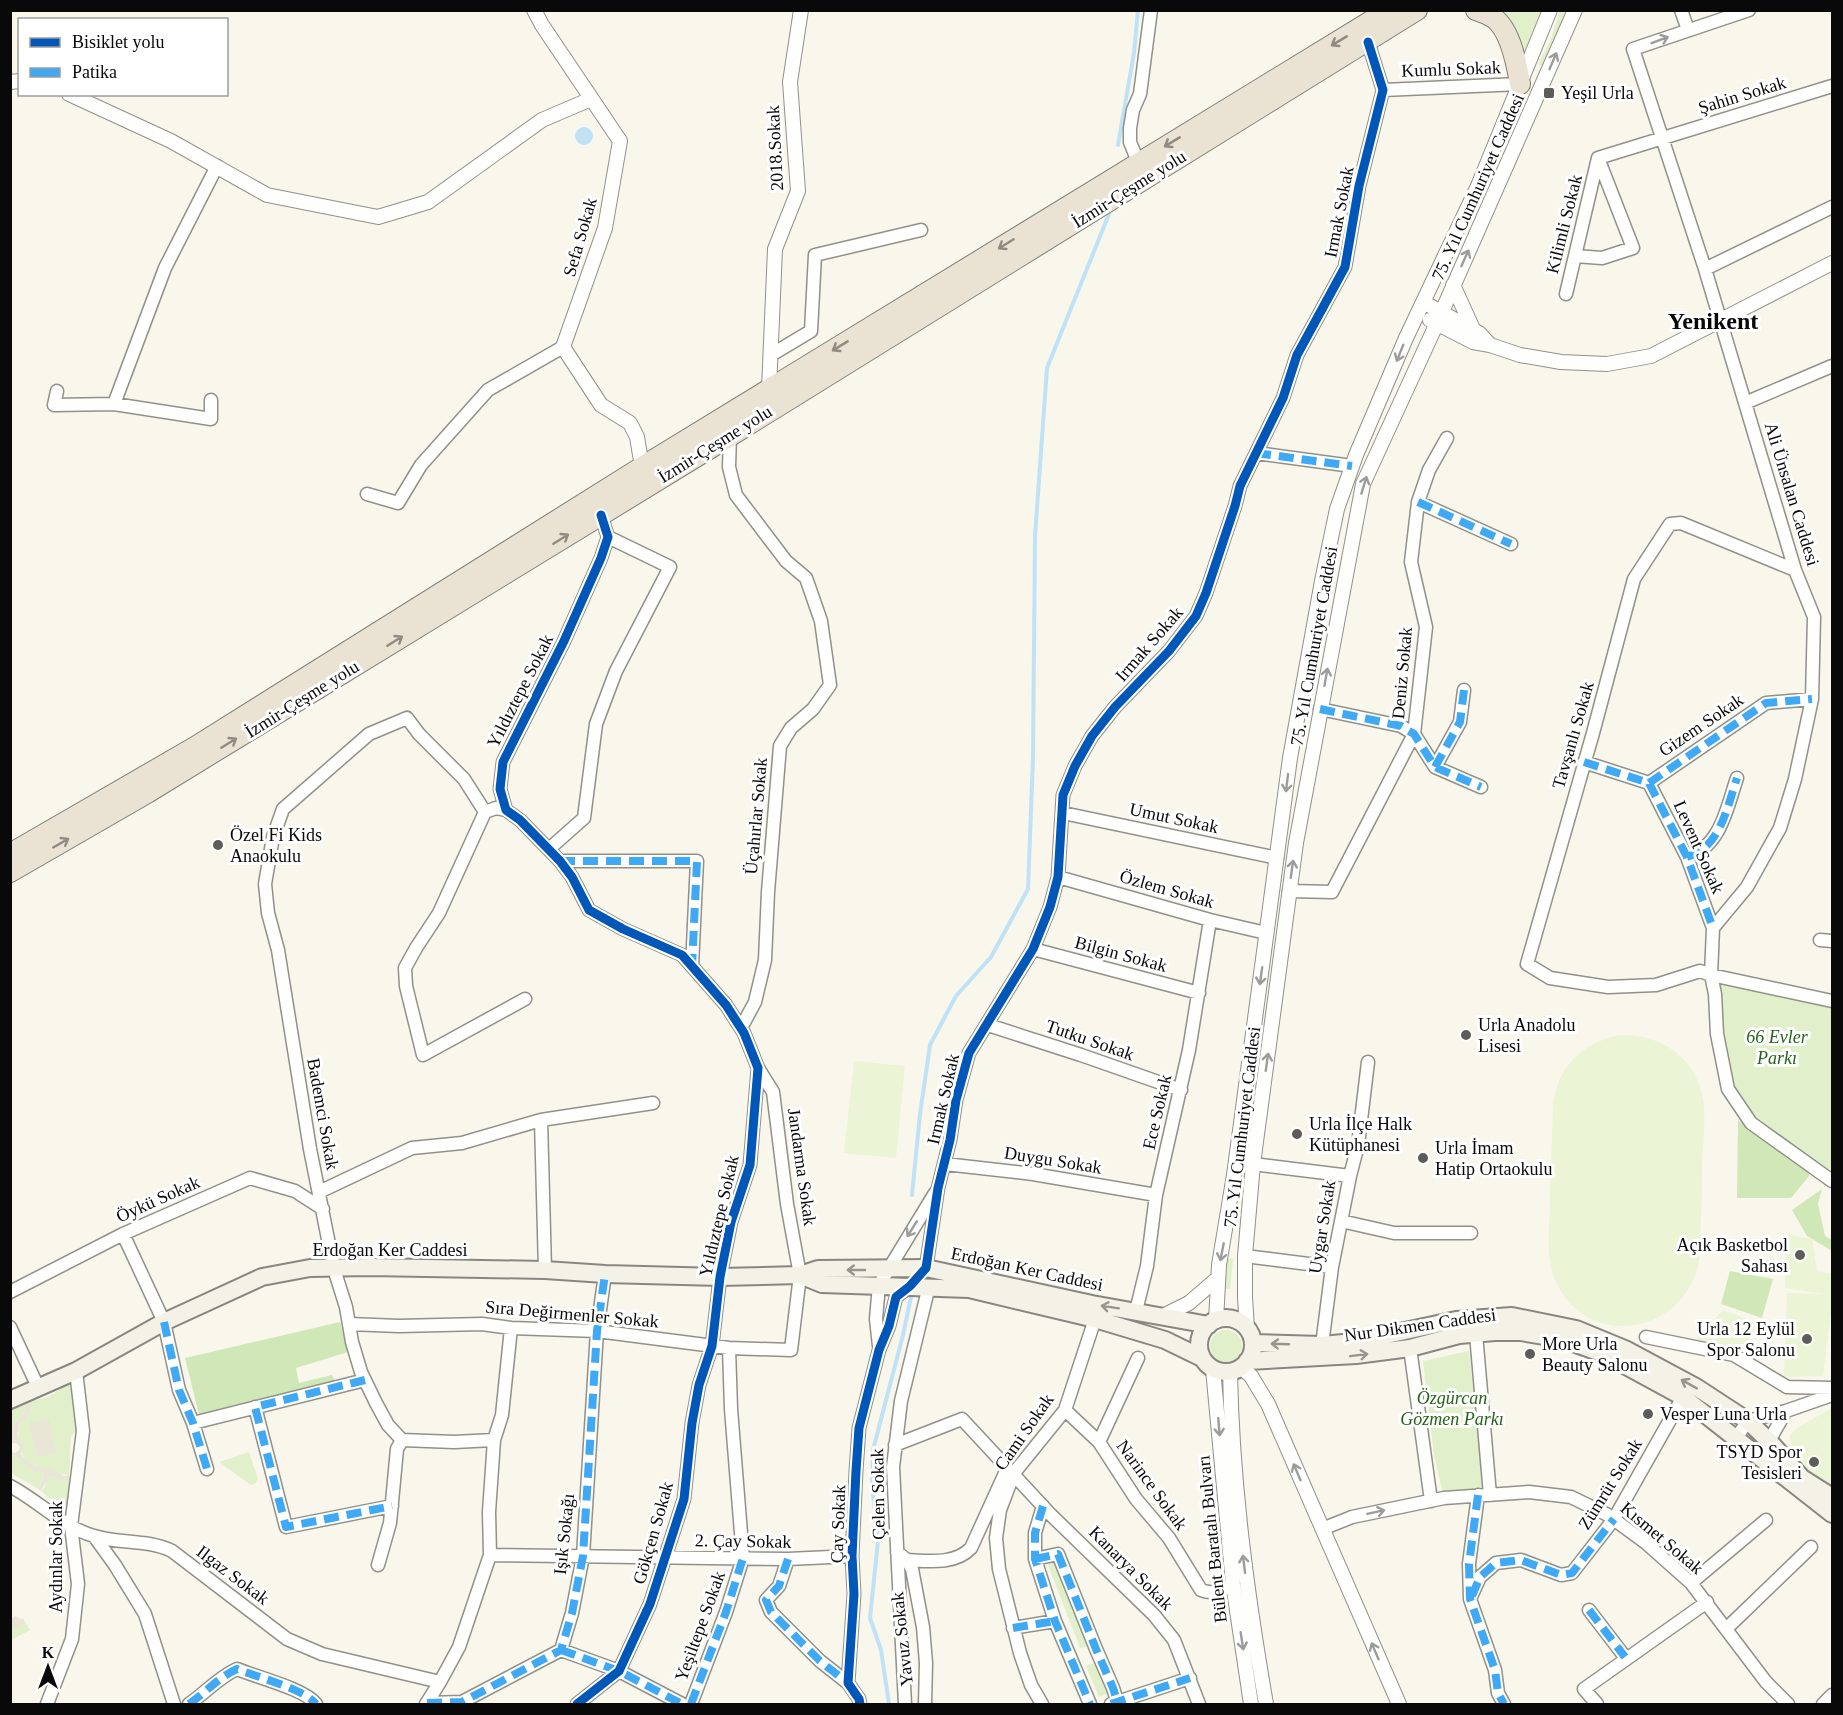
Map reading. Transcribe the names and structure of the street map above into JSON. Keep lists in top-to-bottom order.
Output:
{
  "streets": {
    "highway": ["İzmir-Çeşme yolu"],
    "main road": ["Erdoğan Ker Caddesi", "Nur Dikmen Caddesi"],
    "street": [
      "Kumlu Sokak",
      "Şahin Sokak",
      "2018.Sokak",
      "75. Yıl Cumhuriyet Caddesi",
      "Irmak Sokak",
      "Kilimli Sokak",
      "Sefa Sokak",
      "Ali Ünsalan Caddesi",
      "Deniz Sokak",
      "Yıldıztepe Sokak",
      "Gizem Sokak",
      "Tavşanlı Sokak",
      "Üçahırlar Sokak",
      "Umut Sokak",
      "Levent Sokak",
      "Özlem Sokak",
      "Bilgin Sokak",
      "Tutku Sokak",
      "Ece Sokak",
      "Bademci Sokak",
      "Duygu Sokak",
      "Jandarma Sokak",
      "Öykü Sokak",
      "Uygar Sokak",
      "Sıra Değirmenler Sokak",
      "Cami Sokak",
      "Zümrüt Sokak",
      "Narince Sokak",
      "Çelen Sokak",
      "Çay Sokak",
      "Gökçen Sokak",
      "Işık Sokağı",
      "Kısmet Sokak",
      "Bülent Baratalı Bulvarı",
      "2. Çay Sokak",
      "Aydınlar Sokak",
      "Kanarya Sokak",
      "Ilgaz Sokak",
      "Yeşiltepe Sokak",
      "Yavuz Sokak"
    ]
  },
  "crossings": [
    ["Kumlu Sokak", "75. Yıl Cumhuriyet Caddesi"],
    ["Kumlu Sokak", "Irmak Sokak"],
    ["Şahin Sokak", "Kilimli Sokak"],
    ["Şahin Sokak", "Ali Ünsalan Caddesi"],
    ["2018.Sokak", "İzmir-Çeşme yolu"],
    ["75. Yıl Cumhuriyet Caddesi", "Deniz Sokak"],
    ["75. Yıl Cumhuriyet Caddesi", "Umut Sokak"],
    ["75. Yıl Cumhuriyet Caddesi", "Özlem Sokak"],
    ["75. Yıl Cumhuriyet Caddesi", "Uygar Sokak"],
    ["75. Yıl Cumhuriyet Caddesi", "Erdoğan Ker Caddesi"],
    ["75. Yıl Cumhuriyet Caddesi", "Nur Dikmen Caddesi"],
    ["75. Yıl Cumhuriyet Caddesi", "Bülent Baratalı Bulvarı"],
    ["İzmir-Çeşme yolu", "Üçahırlar Sokak"],
    ["Irmak Sokak", "Umut Sokak"],
    ["Irmak Sokak", "Özlem Sokak"],
    ["Irmak Sokak", "Bilgin Sokak"],
    ["Irmak Sokak", "Tutku Sokak"],
    ["Irmak Sokak", "Duygu Sokak"],
    ["Kilimli Sokak", "Ali Ünsalan Caddesi"],
    ["Ali Ünsalan Caddesi", "Gizem Sokak"],
    ["Ali Ünsalan Caddesi", "Tavşanlı Sokak"],
    ["Ali Ünsalan Caddesi", "Levent Sokak"],
    ["Yıldıztepe Sokak", "Üçahırlar Sokak"],
    ["Yıldıztepe Sokak", "Jandarma Sokak"],
    ["Yıldıztepe Sokak", "Erdoğan Ker Caddesi"],
    ["Yıldıztepe Sokak", "Sıra Değirmenler Sokak"],
    ["Yıldıztepe Sokak", "Gökçen Sokak"],
    ["Gizem Sokak", "Levent Sokak"],
    ["Özlem Sokak", "Ece Sokak"],
    ["Bilgin Sokak", "Ece Sokak"],
    ["Tutku Sokak", "Ece Sokak"],
    ["Ece Sokak", "Duygu Sokak"],
    ["Ece Sokak", "Erdoğan Ker Caddesi"],
    ["Bademci Sokak", "Öykü Sokak"],
    ["Bademci Sokak", "Erdoğan Ker Caddesi"],
    ["Bademci Sokak", "Sıra Değirmenler Sokak"],
    ["Jandarma Sokak", "Erdoğan Ker Caddesi"],
    ["Jandarma Sokak", "Sıra Değirmenler Sokak"],
    ["Uygar Sokak", "Nur Dikmen Caddesi"],
    ["Erdoğan Ker Caddesi", "Nur Dikmen Caddesi"],
    ["Erdoğan Ker Caddesi", "Cami Sokak"],
    ["Erdoğan Ker Caddesi", "Çelen Sokak"],
    ["Erdoğan Ker Caddesi", "Işık Sokağı"],
    ["Erdoğan Ker Caddesi", "Bülent Baratalı Bulvarı"],
    ["Erdoğan Ker Caddesi", "Aydınlar Sokak"],
    ["Sıra Değirmenler Sokak", "Gökçen Sokak"],
    ["Sıra Değirmenler Sokak", "Işık Sokağı"],
    ["Nur Dikmen Caddesi", "Zümrüt Sokak"],
    ["Nur Dikmen Caddesi", "Bülent Baratalı Bulvarı"],
    ["Cami Sokak", "Narince Sokak"],
    ["Cami Sokak", "Kanarya Sokak"],
    ["Zümrüt Sokak", "Kısmet Sokak"],
    ["Narince Sokak", "Bülent Baratalı Bulvarı"],
    ["Çelen Sokak", "Kanarya Sokak"],
    ["Çelen Sokak", "Yavuz Sokak"],
    ["Çay Sokak", "2. Çay Sokak"],
    ["Gökçen Sokak", "2. Çay Sokak"],
    ["Işık Sokağı", "2. Çay Sokak"],
    ["2. Çay Sokak", "Yeşiltepe Sokak"],
    ["Aydınlar Sokak", "Ilgaz Sokak"]
  ],
  "districts": ["Yenikent"],
  "parks": ["66 Evler Parkı", "Özgürcan Gözmen Parkı"],
  "places": {
    "transit": ["Yeşil Urla"],
    "other": [
      "Özel Fi Kids Anaokulu",
      "Urla Anadolu Lisesi",
      "Urla İlçe Halk Kütüphanesi",
      "Urla İmam Hatip Ortaokulu",
      "Açık Basketbol Sahası",
      "Urla 12 Eylül Spor Salonu",
      "More Urla Beauty Salonu",
      "Vesper Luna Urla",
      "TSYD Spor Tesisleri"
    ]
  },
  "legend": ["Bisiklet yolu", "Patika"],
  "north": "top"
}
